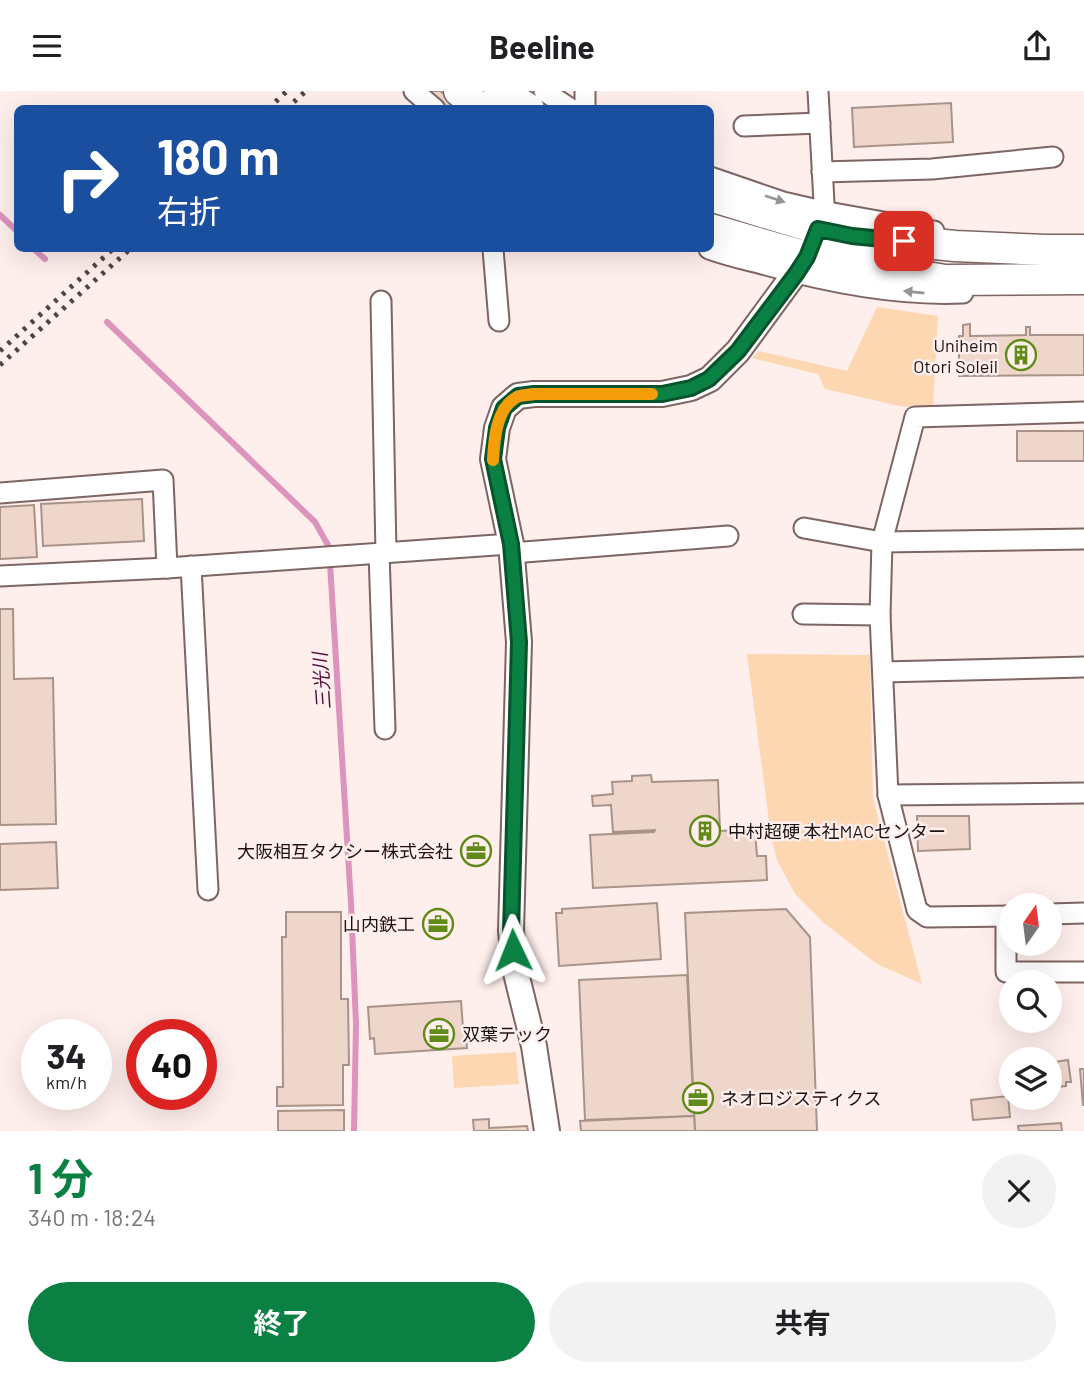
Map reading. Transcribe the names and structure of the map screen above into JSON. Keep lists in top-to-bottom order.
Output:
{
  "water": ["三光川"],
  "places": {
    "building": ["Uniheim Otori Soleil", "中村超硬 本社MACセンター"],
    "office": [
      "大阪相互タクシー株式会社",
      "山内鉄工",
      "双葉テック",
      "ネオロジスティクス"
    ]
  },
  "north": "top",
  "page": {
    "header": "Beeline",
    "turn": ["180 m", "右折"],
    "speed": "34 km/h",
    "limit": "40",
    "heading": ["1 分", "340 m · 18:24"],
    "buttons": ["終了", "共有"]
  }
}
